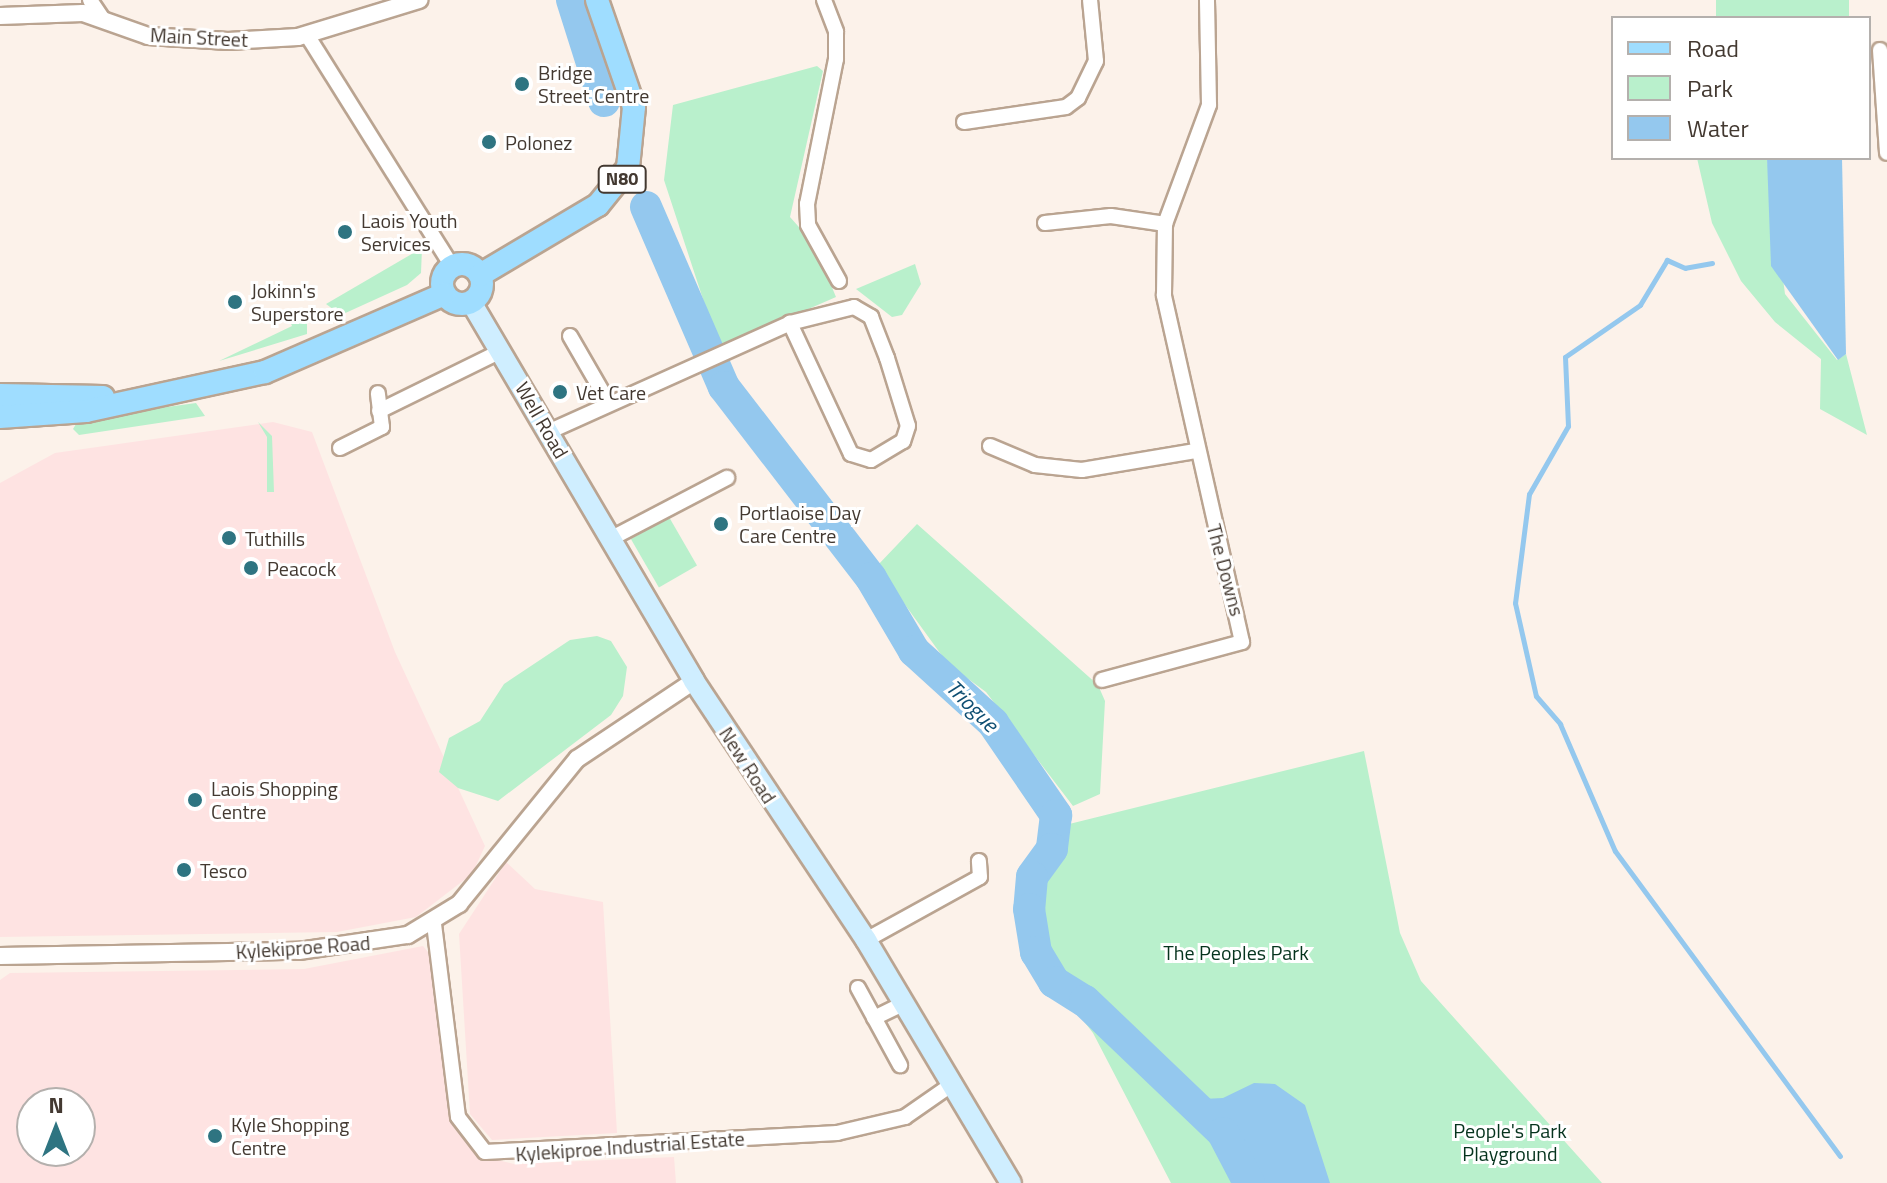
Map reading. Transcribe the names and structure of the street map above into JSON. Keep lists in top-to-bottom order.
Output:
{
  "streets": {
    "main road": ["N80", "Well Road", "New Road"],
    "street": [
      "Main Street",
      "The Downs",
      "Kylekiproe Road",
      "Kylekiproe Industrial Estate"
    ]
  },
  "crossings": [
    ["N80", "Well Road"],
    ["Well Road", "New Road"],
    ["New Road", "Kylekiproe Road"],
    ["New Road", "Kylekiproe Industrial Estate"],
    ["Kylekiproe Road", "Kylekiproe Industrial Estate"]
  ],
  "water": ["Triogue"],
  "parks": ["The Peoples Park", "People's Park Playground"],
  "places": [
    "Bridge Street Centre",
    "Polonez",
    "Laois Youth Services",
    "Jokinn's Superstore",
    "Vet Care",
    "Portlaoise Day Care Centre",
    "Tuthills",
    "Peacock",
    "Laois Shopping Centre",
    "Tesco",
    "Kyle Shopping Centre"
  ],
  "legend": ["Road", "Park", "Water"],
  "north": "top"
}
